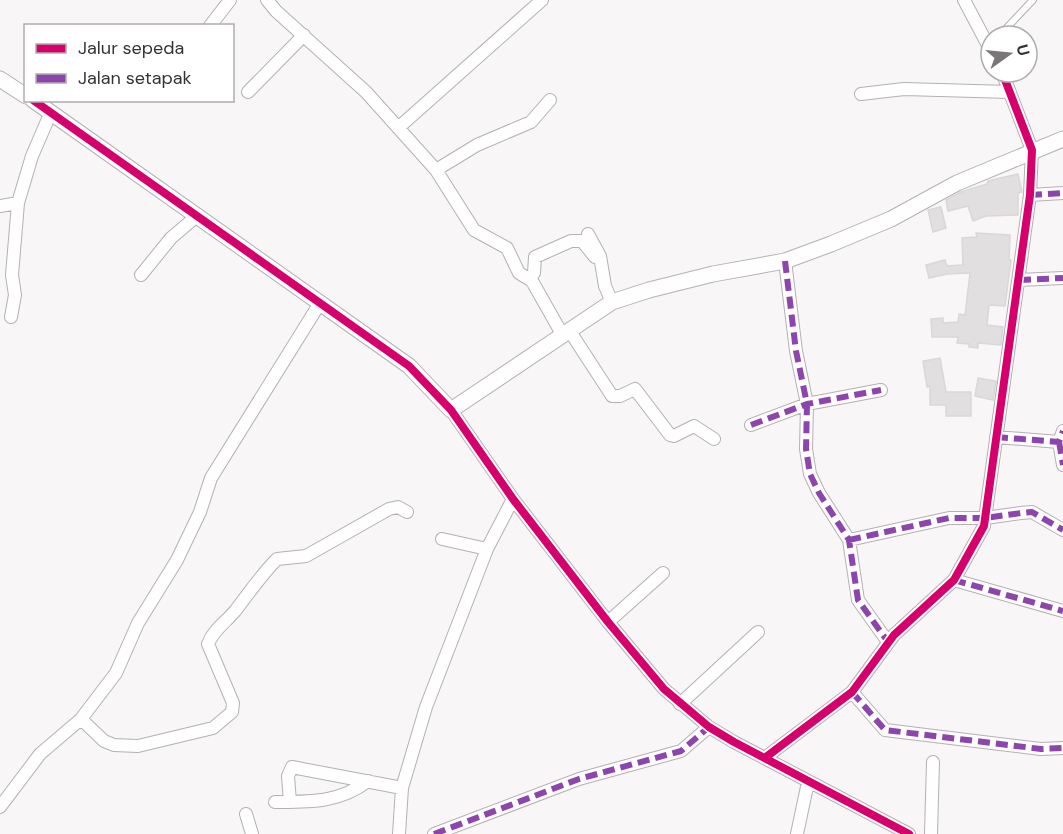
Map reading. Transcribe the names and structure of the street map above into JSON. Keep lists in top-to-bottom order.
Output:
{
  "legend": ["Jalur sepeda", "Jalan setapak"],
  "north": "right"
}
